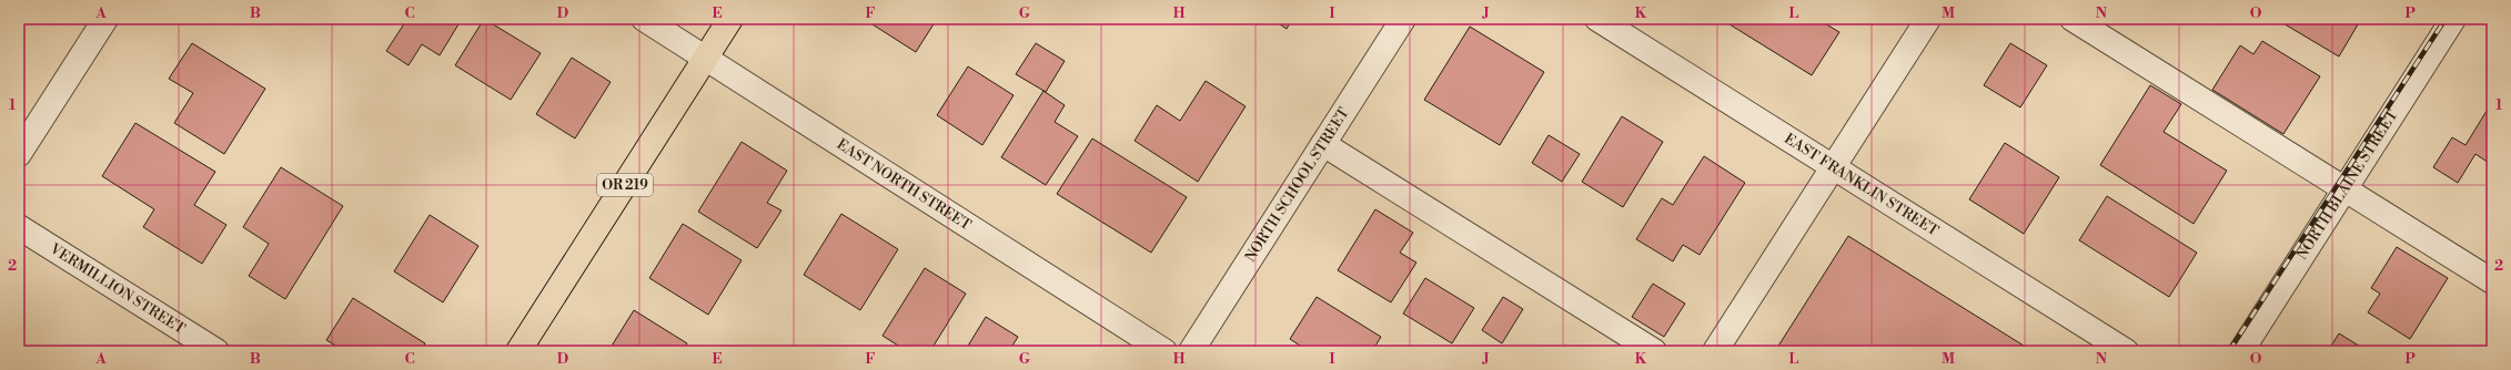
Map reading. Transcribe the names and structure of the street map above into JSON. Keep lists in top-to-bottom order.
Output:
{
  "streets": {
    "main road": ["OR 219"],
    "street": [
      "EAST NORTH STREET",
      "NORTH SCHOOL STREET",
      "EAST FRANKLIN STREET",
      "NORTH BLAINE STREET",
      "VERMILLION STREET"
    ]
  },
  "crossings": [
    ["OR 219", "EAST NORTH STREET"]
  ],
  "grid": {
    "columns": [
      "A",
      "B",
      "C",
      "D",
      "E",
      "F",
      "G",
      "H",
      "I",
      "J",
      "K",
      "L",
      "M",
      "N",
      "O",
      "P"
    ],
    "rows": ["1", "2"]
  }
}
